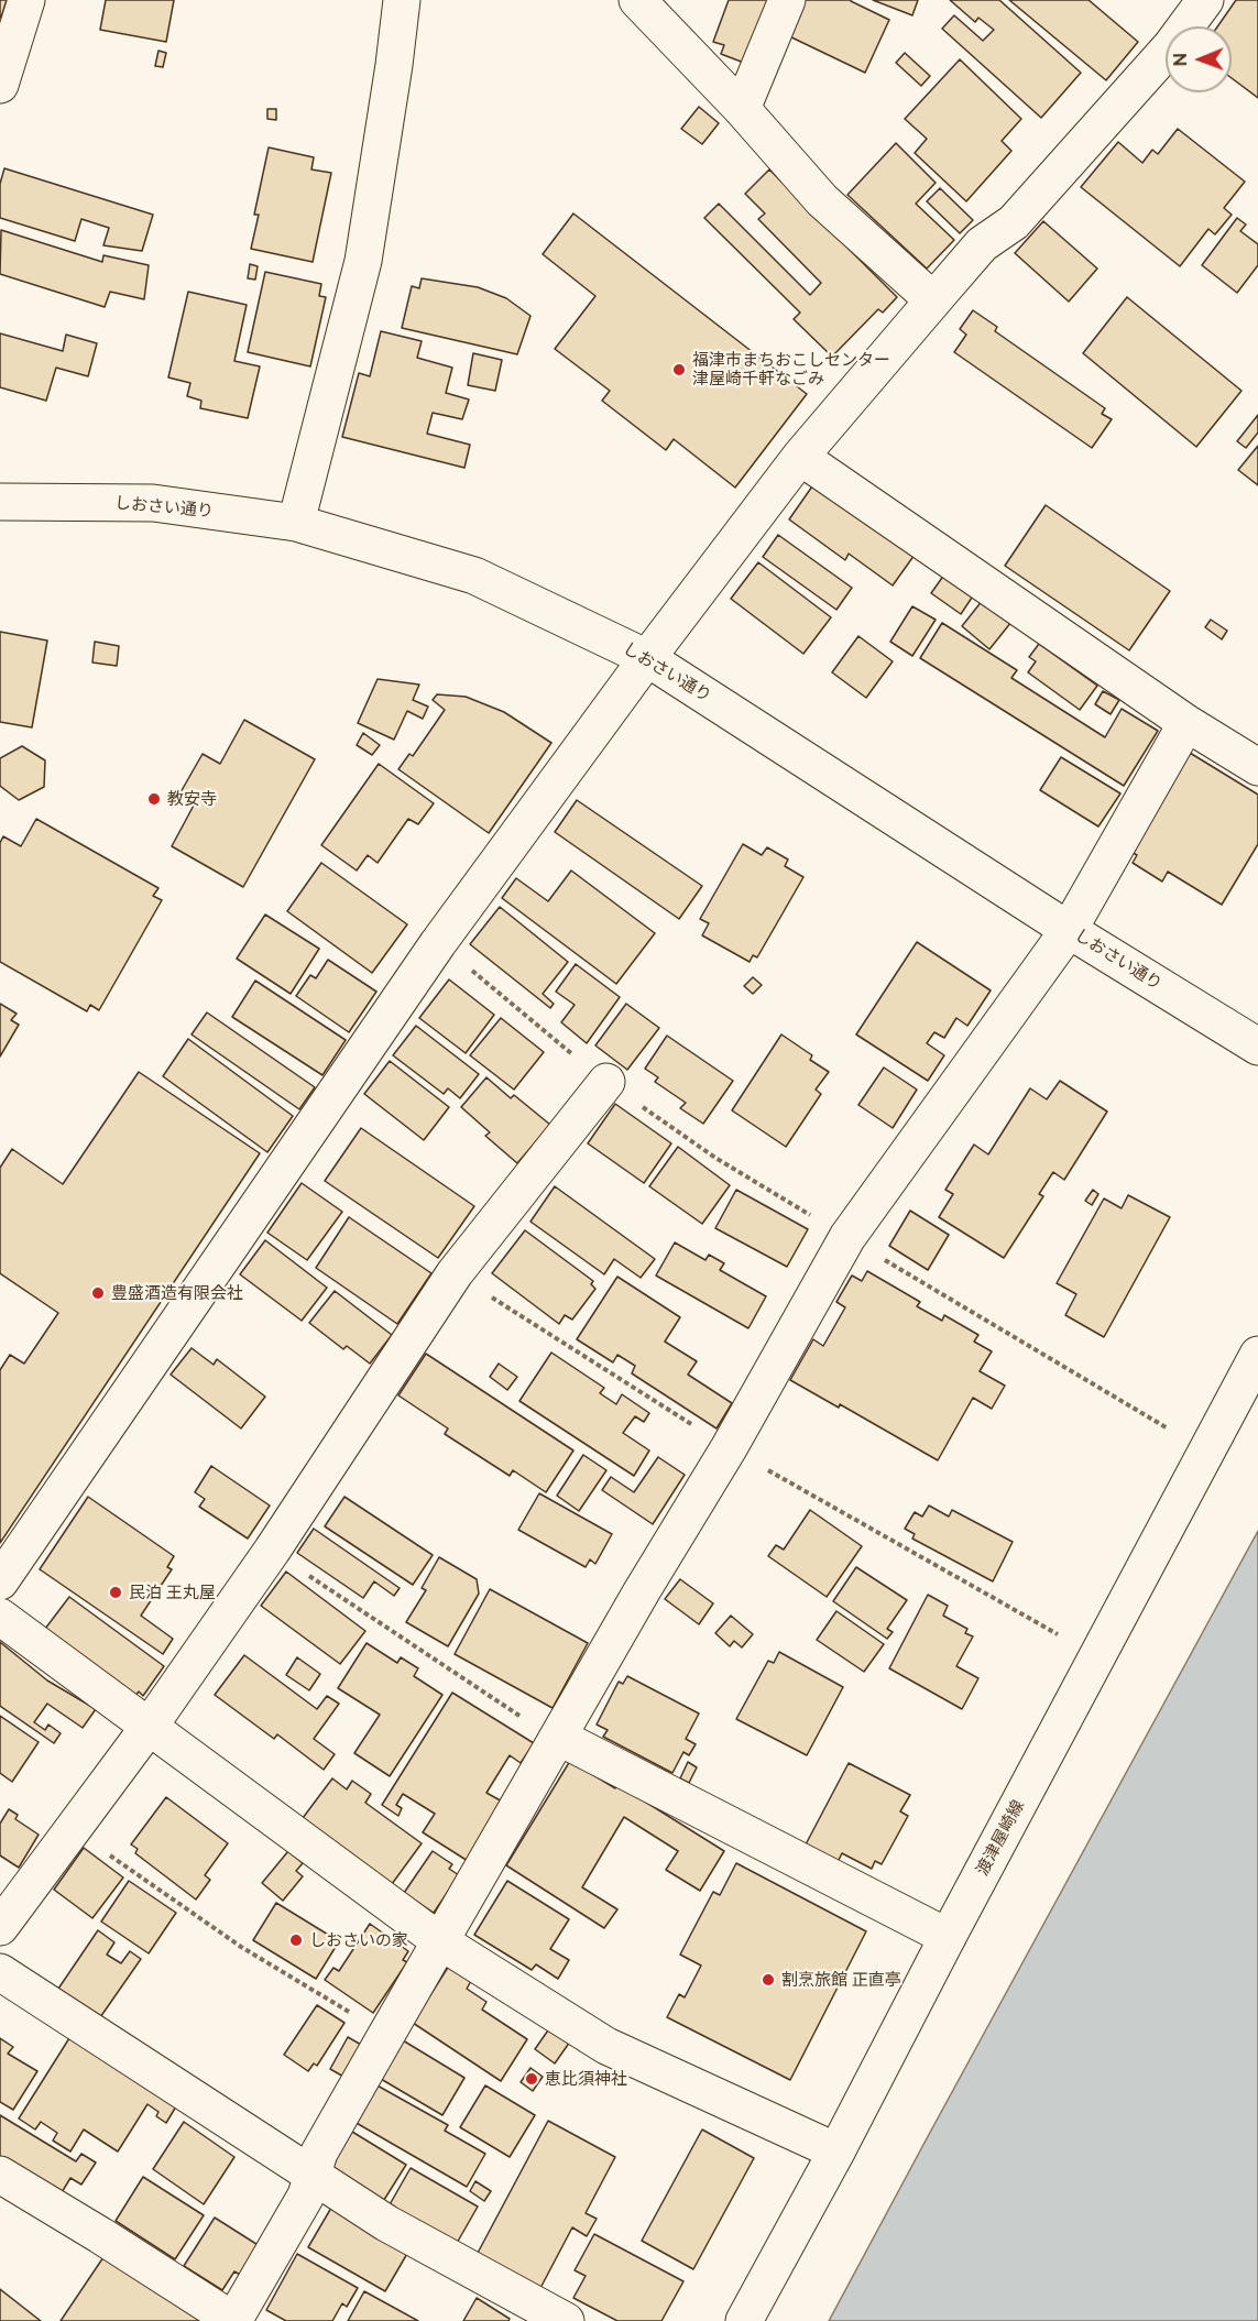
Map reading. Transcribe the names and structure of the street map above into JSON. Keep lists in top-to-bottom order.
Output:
{
  "streets": {
    "street": ["しおさい通り", "渡津屋崎線"]
  },
  "places": [
    "福津市まちおこしセンター 津屋崎千軒なごみ",
    "教安寺",
    "豊盛酒造有限会社",
    "民泊 王丸屋",
    "しおさいの家",
    "割烹旅館 正直亭",
    "恵比須神社"
  ],
  "north": "left"
}
